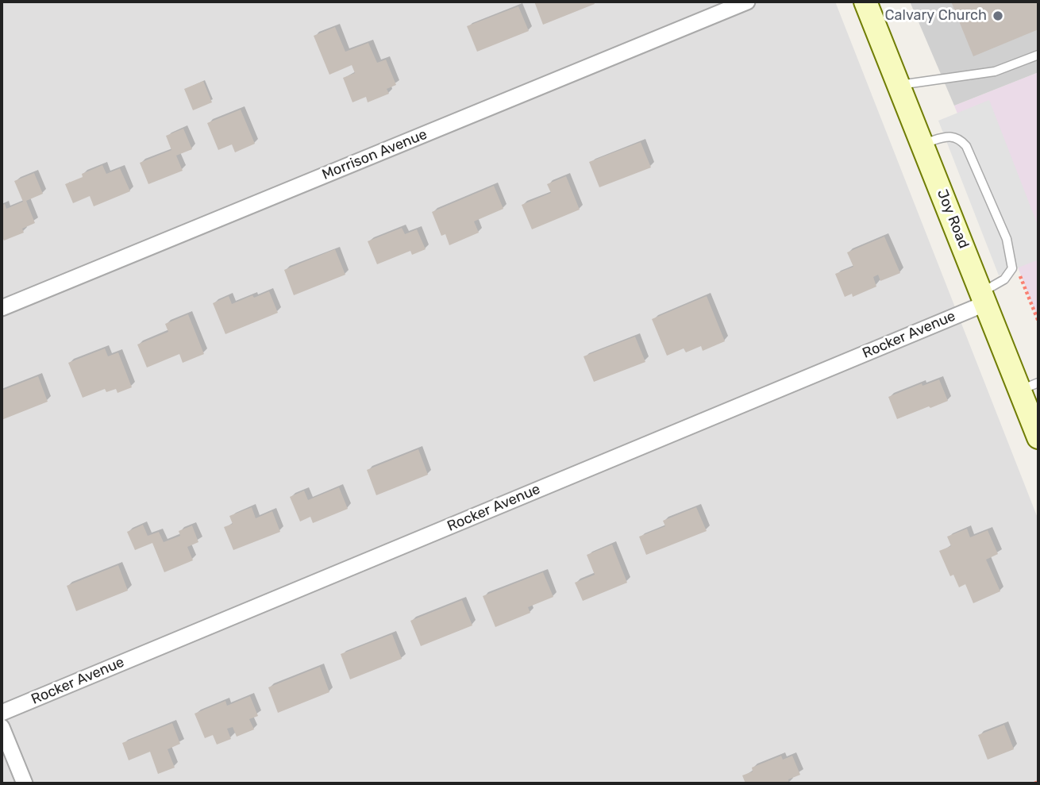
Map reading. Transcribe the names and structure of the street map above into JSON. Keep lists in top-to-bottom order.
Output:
{
  "streets": {
    "street": ["Morrison Avenue", "Joy Road", "Rocker Avenue"]
  },
  "crossings": [
    ["Joy Road", "Rocker Avenue"]
  ],
  "places": ["Calvary Church"]
}
